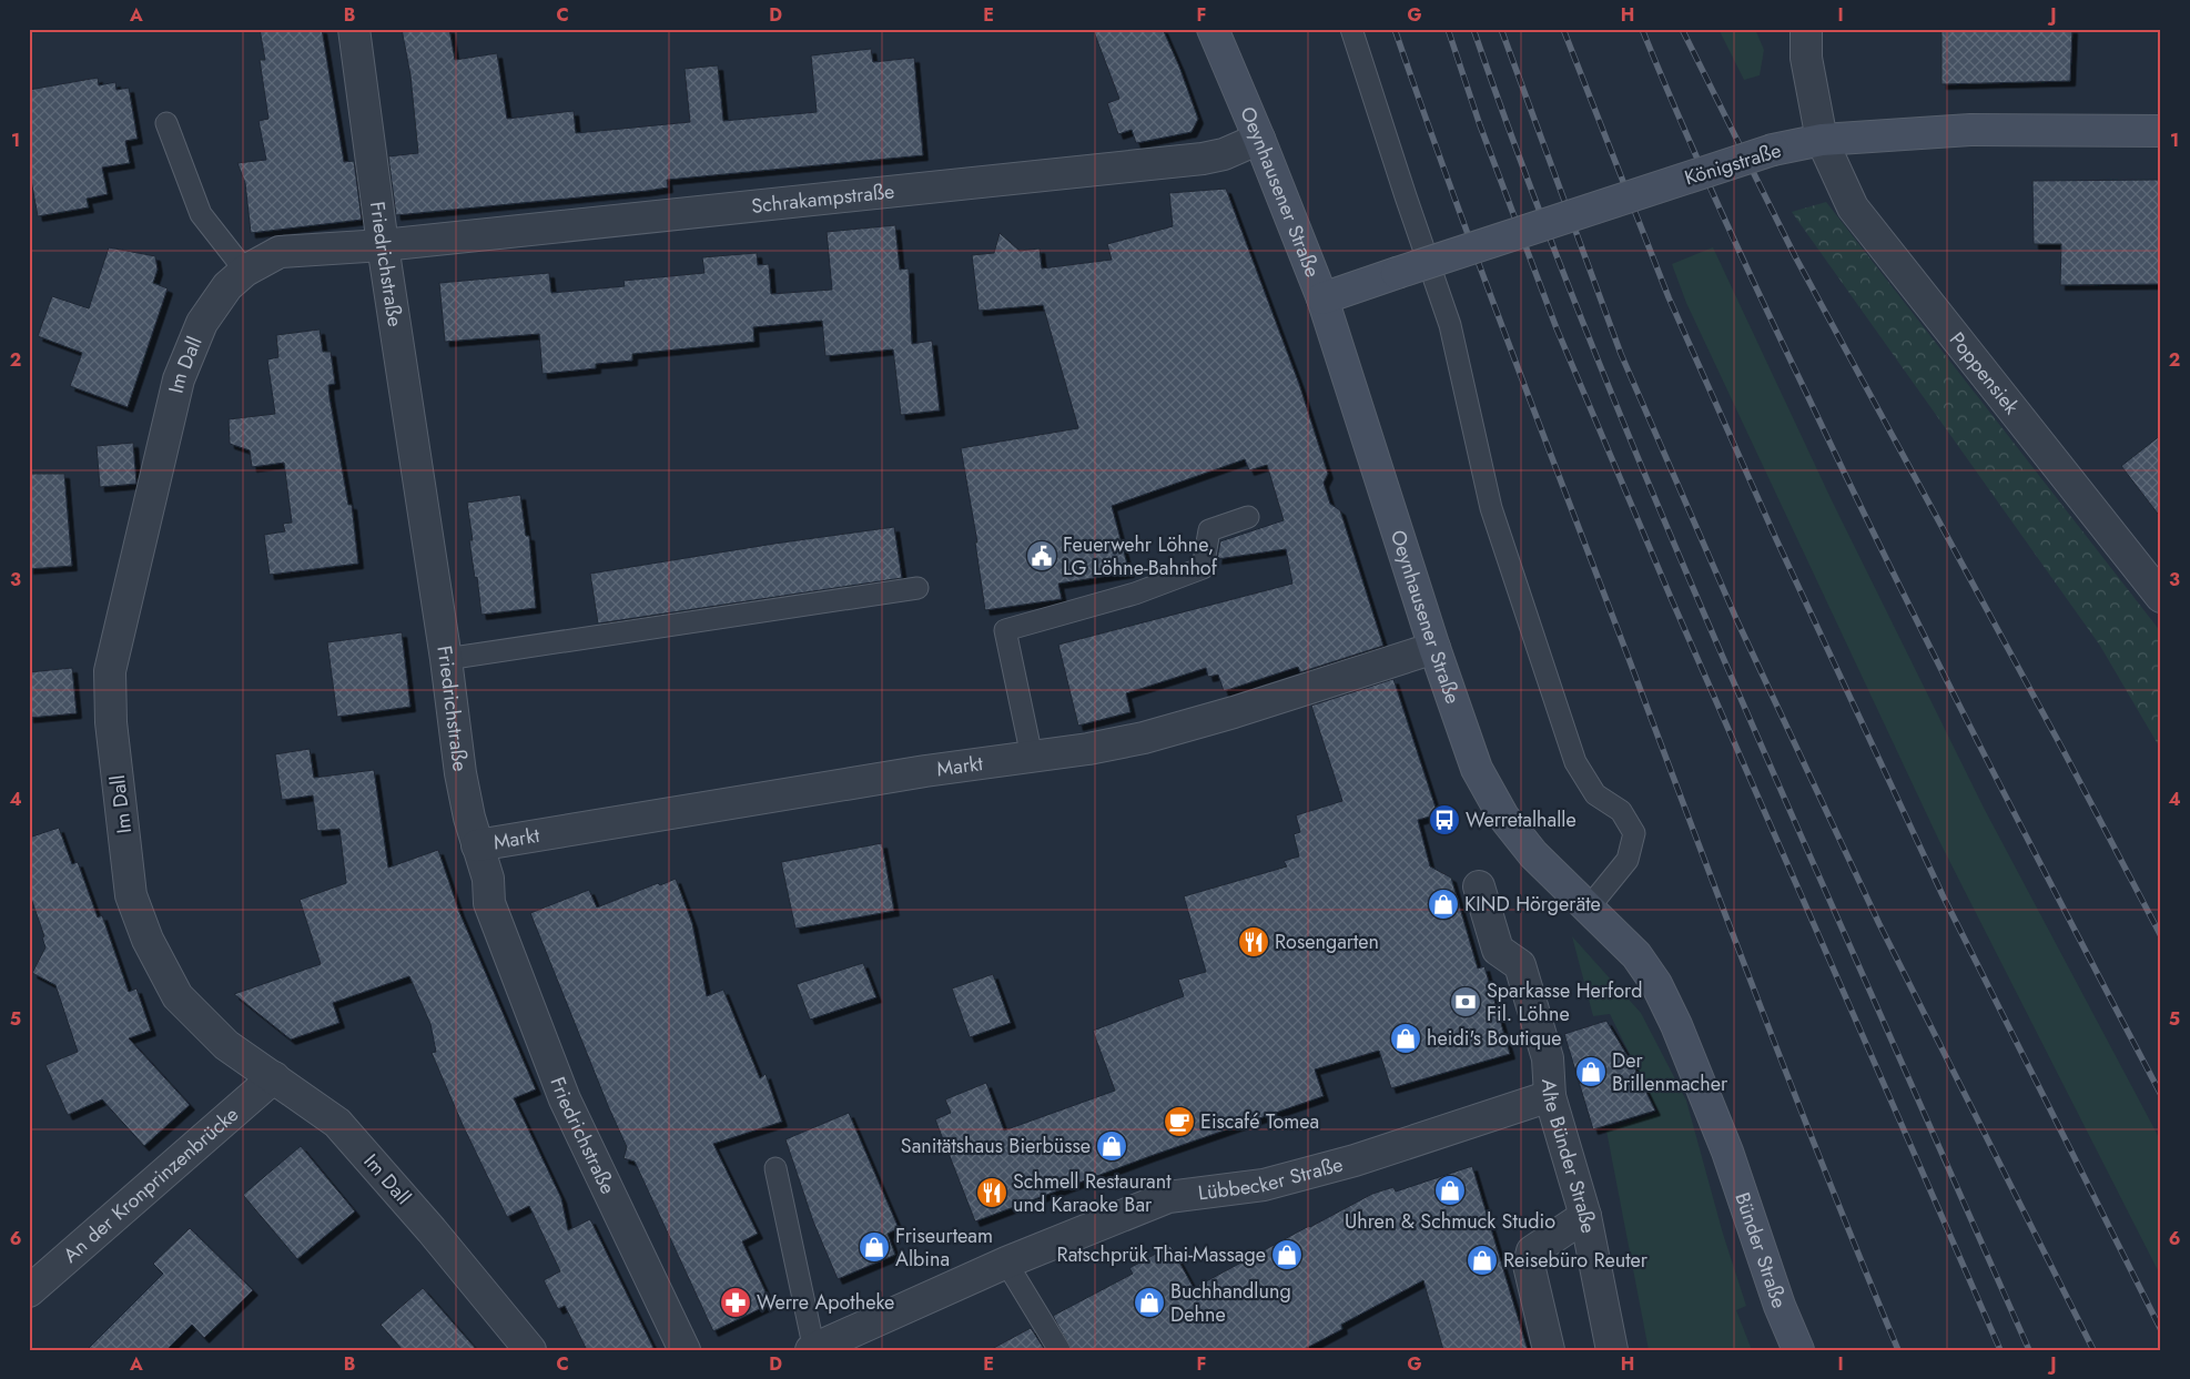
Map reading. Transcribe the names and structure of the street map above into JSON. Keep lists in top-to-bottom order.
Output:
{
  "streets": {
    "main road": ["Königstraße", "Oeynhausener Straße", "Bünder Straße"],
    "street": [
      "Schrakampstraße",
      "Friedrichstraße",
      "Im Dall",
      "Poppensiek",
      "Markt",
      "Alte Bünder Straße",
      "Lübbecker Straße",
      "An der Kronprinzenbrücke"
    ]
  },
  "crossings": [
    ["Königstraße", "Oeynhausener Straße"],
    ["Königstraße", "Poppensiek"],
    ["Oeynhausener Straße", "Schrakampstraße"],
    ["Oeynhausener Straße", "Markt"],
    ["Oeynhausener Straße", "Bünder Straße"],
    ["Schrakampstraße", "Friedrichstraße"],
    ["Schrakampstraße", "Im Dall"],
    ["Friedrichstraße", "Im Dall"],
    ["Friedrichstraße", "Markt"],
    ["Im Dall", "An der Kronprinzenbrücke"],
    ["Alte Bünder Straße", "Lübbecker Straße"]
  ],
  "places": {
    "public building": ["Feuerwehr Löhne, LG Löhne-Bahnhof"],
    "bus stop": ["Werretalhalle"],
    "shop": [
      "KIND Hörgeräte",
      "heidi's Boutique",
      "Der Brillenmacher",
      "Sanitätshaus Bierbüsse",
      "Uhren & Schmuck Studio",
      "Friseurteam Albina",
      "Ratschprük Thai-Massage",
      "Reisebüro Reuter",
      "Buchhandlung Dehne"
    ],
    "restaurant": ["Rosengarten", "Schmell Restaurant und Karaoke Bar"],
    "bank": ["Sparkasse Herford Fil. Löhne"],
    "cafe": ["Eiscafé Tomea"],
    "pharmacy": ["Werre Apotheke"]
  },
  "grid": {
    "columns": [
      "A",
      "B",
      "C",
      "D",
      "E",
      "F",
      "G",
      "H",
      "I",
      "J"
    ],
    "rows": [
      "1",
      "2",
      "3",
      "4",
      "5",
      "6"
    ]
  }
}
